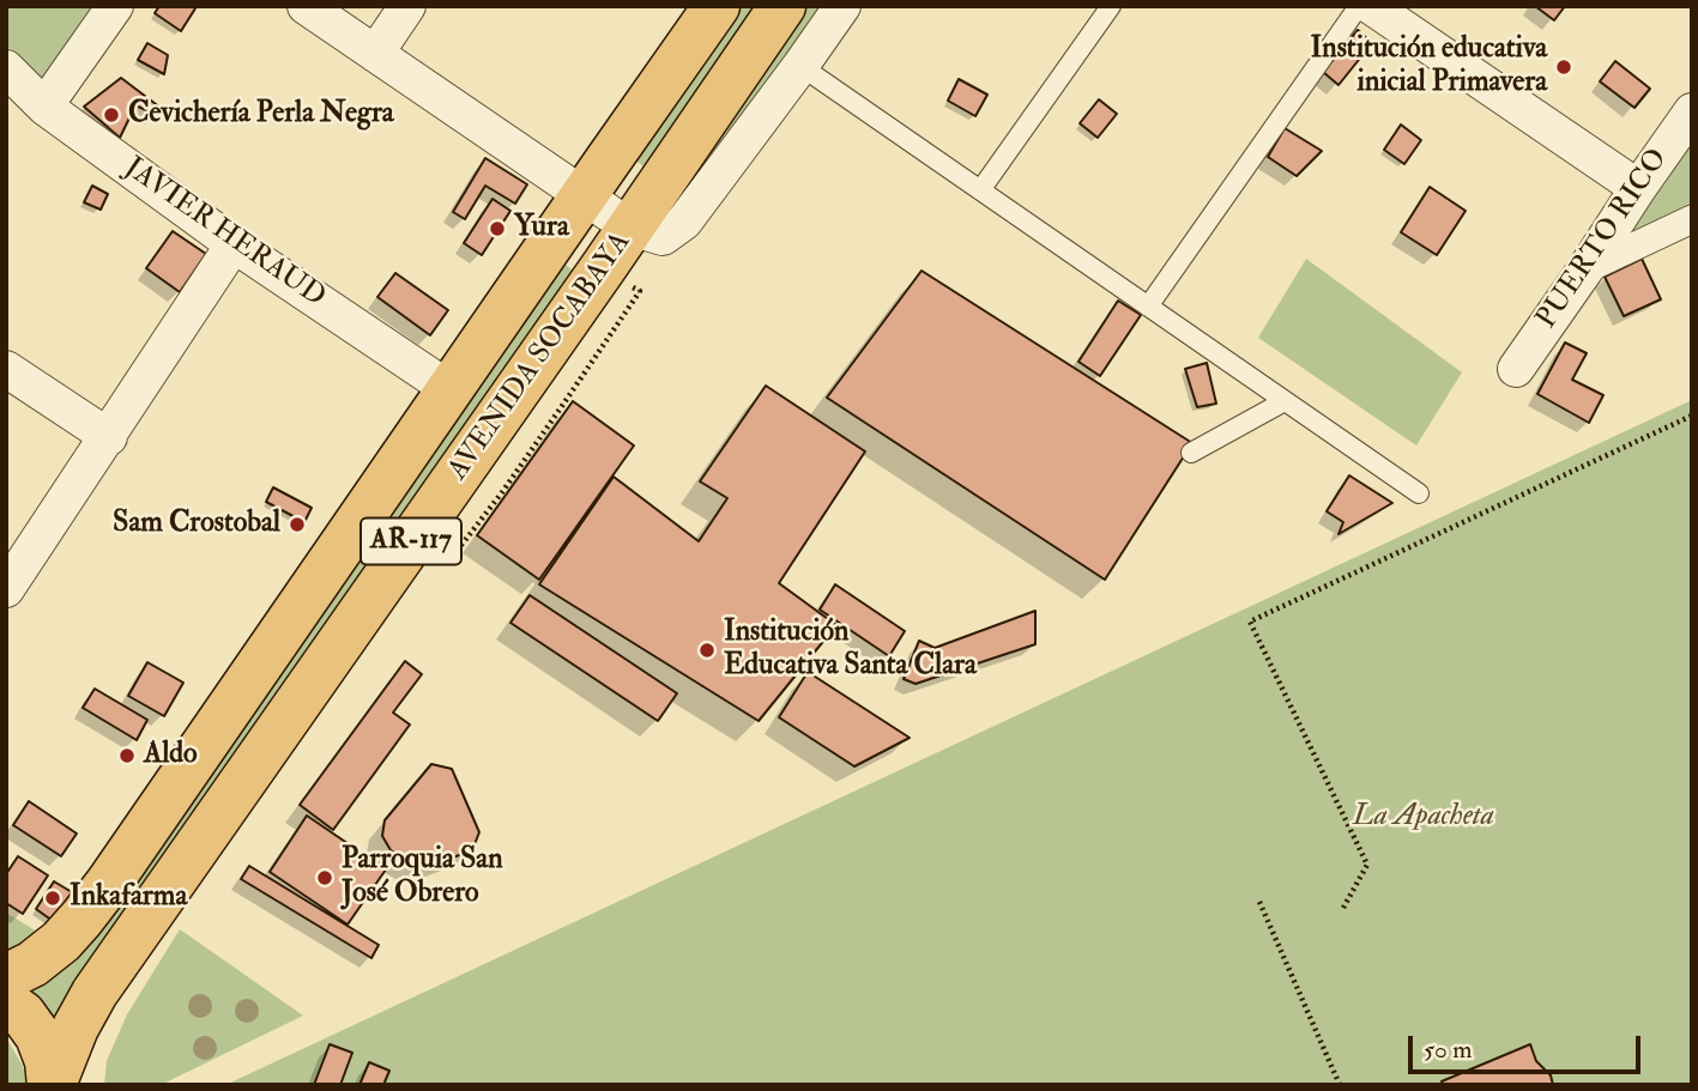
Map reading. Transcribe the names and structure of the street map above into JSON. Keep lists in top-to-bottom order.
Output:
{
  "streets": {
    "main road": ["AVENIDA SOCABAYA", "AR-117"],
    "street": ["JAVIER HERAUD", "PUERTO RICO"]
  },
  "crossings": [
    ["JAVIER HERAUD", "AVENIDA SOCABAYA"],
    ["AVENIDA SOCABAYA", "AR-117"]
  ],
  "parks": ["La Apacheta"],
  "places": [
    "Institución educativa inicial Primavera",
    "Cevichería Perla Negra",
    "Yura",
    "Sam Crostobal",
    "Institución Educativa Santa Clara",
    "Aldo",
    "Parroquia San José Obrero",
    "Inkafarma"
  ],
  "scale_bar": "50 m"
}
